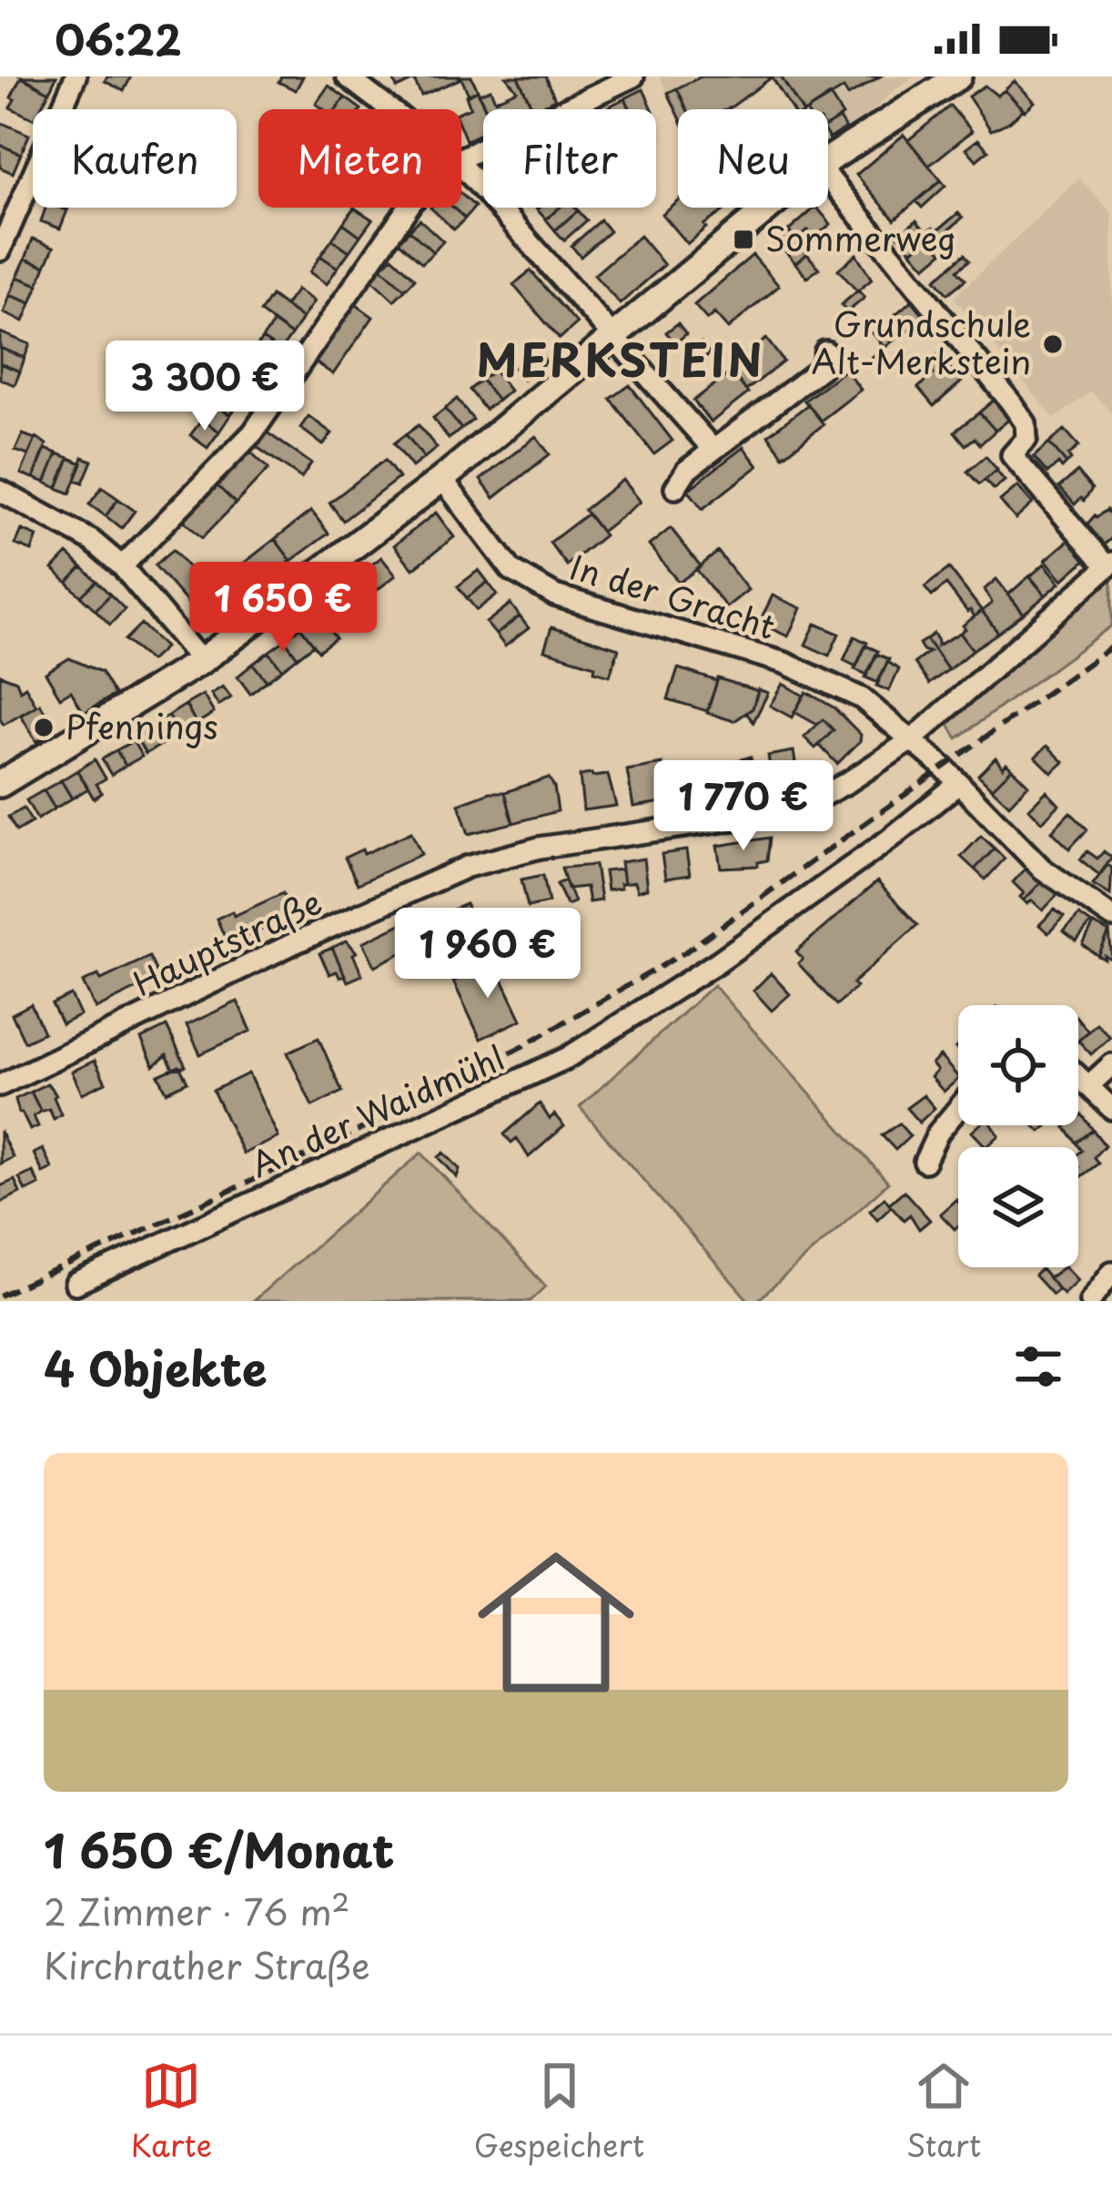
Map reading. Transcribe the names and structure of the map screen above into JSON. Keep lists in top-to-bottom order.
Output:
{
  "streets": {
    "street": ["In der Gracht", "Hauptstraße", "An der Waidmühl"]
  },
  "crossings": [
    ["In der Gracht", "Hauptstraße"],
    ["In der Gracht", "An der Waidmühl"]
  ],
  "districts": ["MERKSTEIN"],
  "places": {
    "transit": ["Sommerweg"],
    "other": ["Grundschule Alt-Merkstein", "Pfennings"]
  },
  "page": {
    "status": "06:22",
    "chip": [
      "Kaufen",
      "Mieten",
      "Filter",
      "Neu"
    ],
    "price": [
      "3 300 €",
      "1 650 €",
      "1 770 €",
      "1 960 €"
    ],
    "heading": "4 Objekte",
    "list": [
      {
        "name": "1 650 €/Monat",
        "note": "2 Zimmer · 76 m² · Kirchrather Straße"
      }
    ],
    "tabs": ["Karte", "Gespeichert", "Start"]
  }
}
